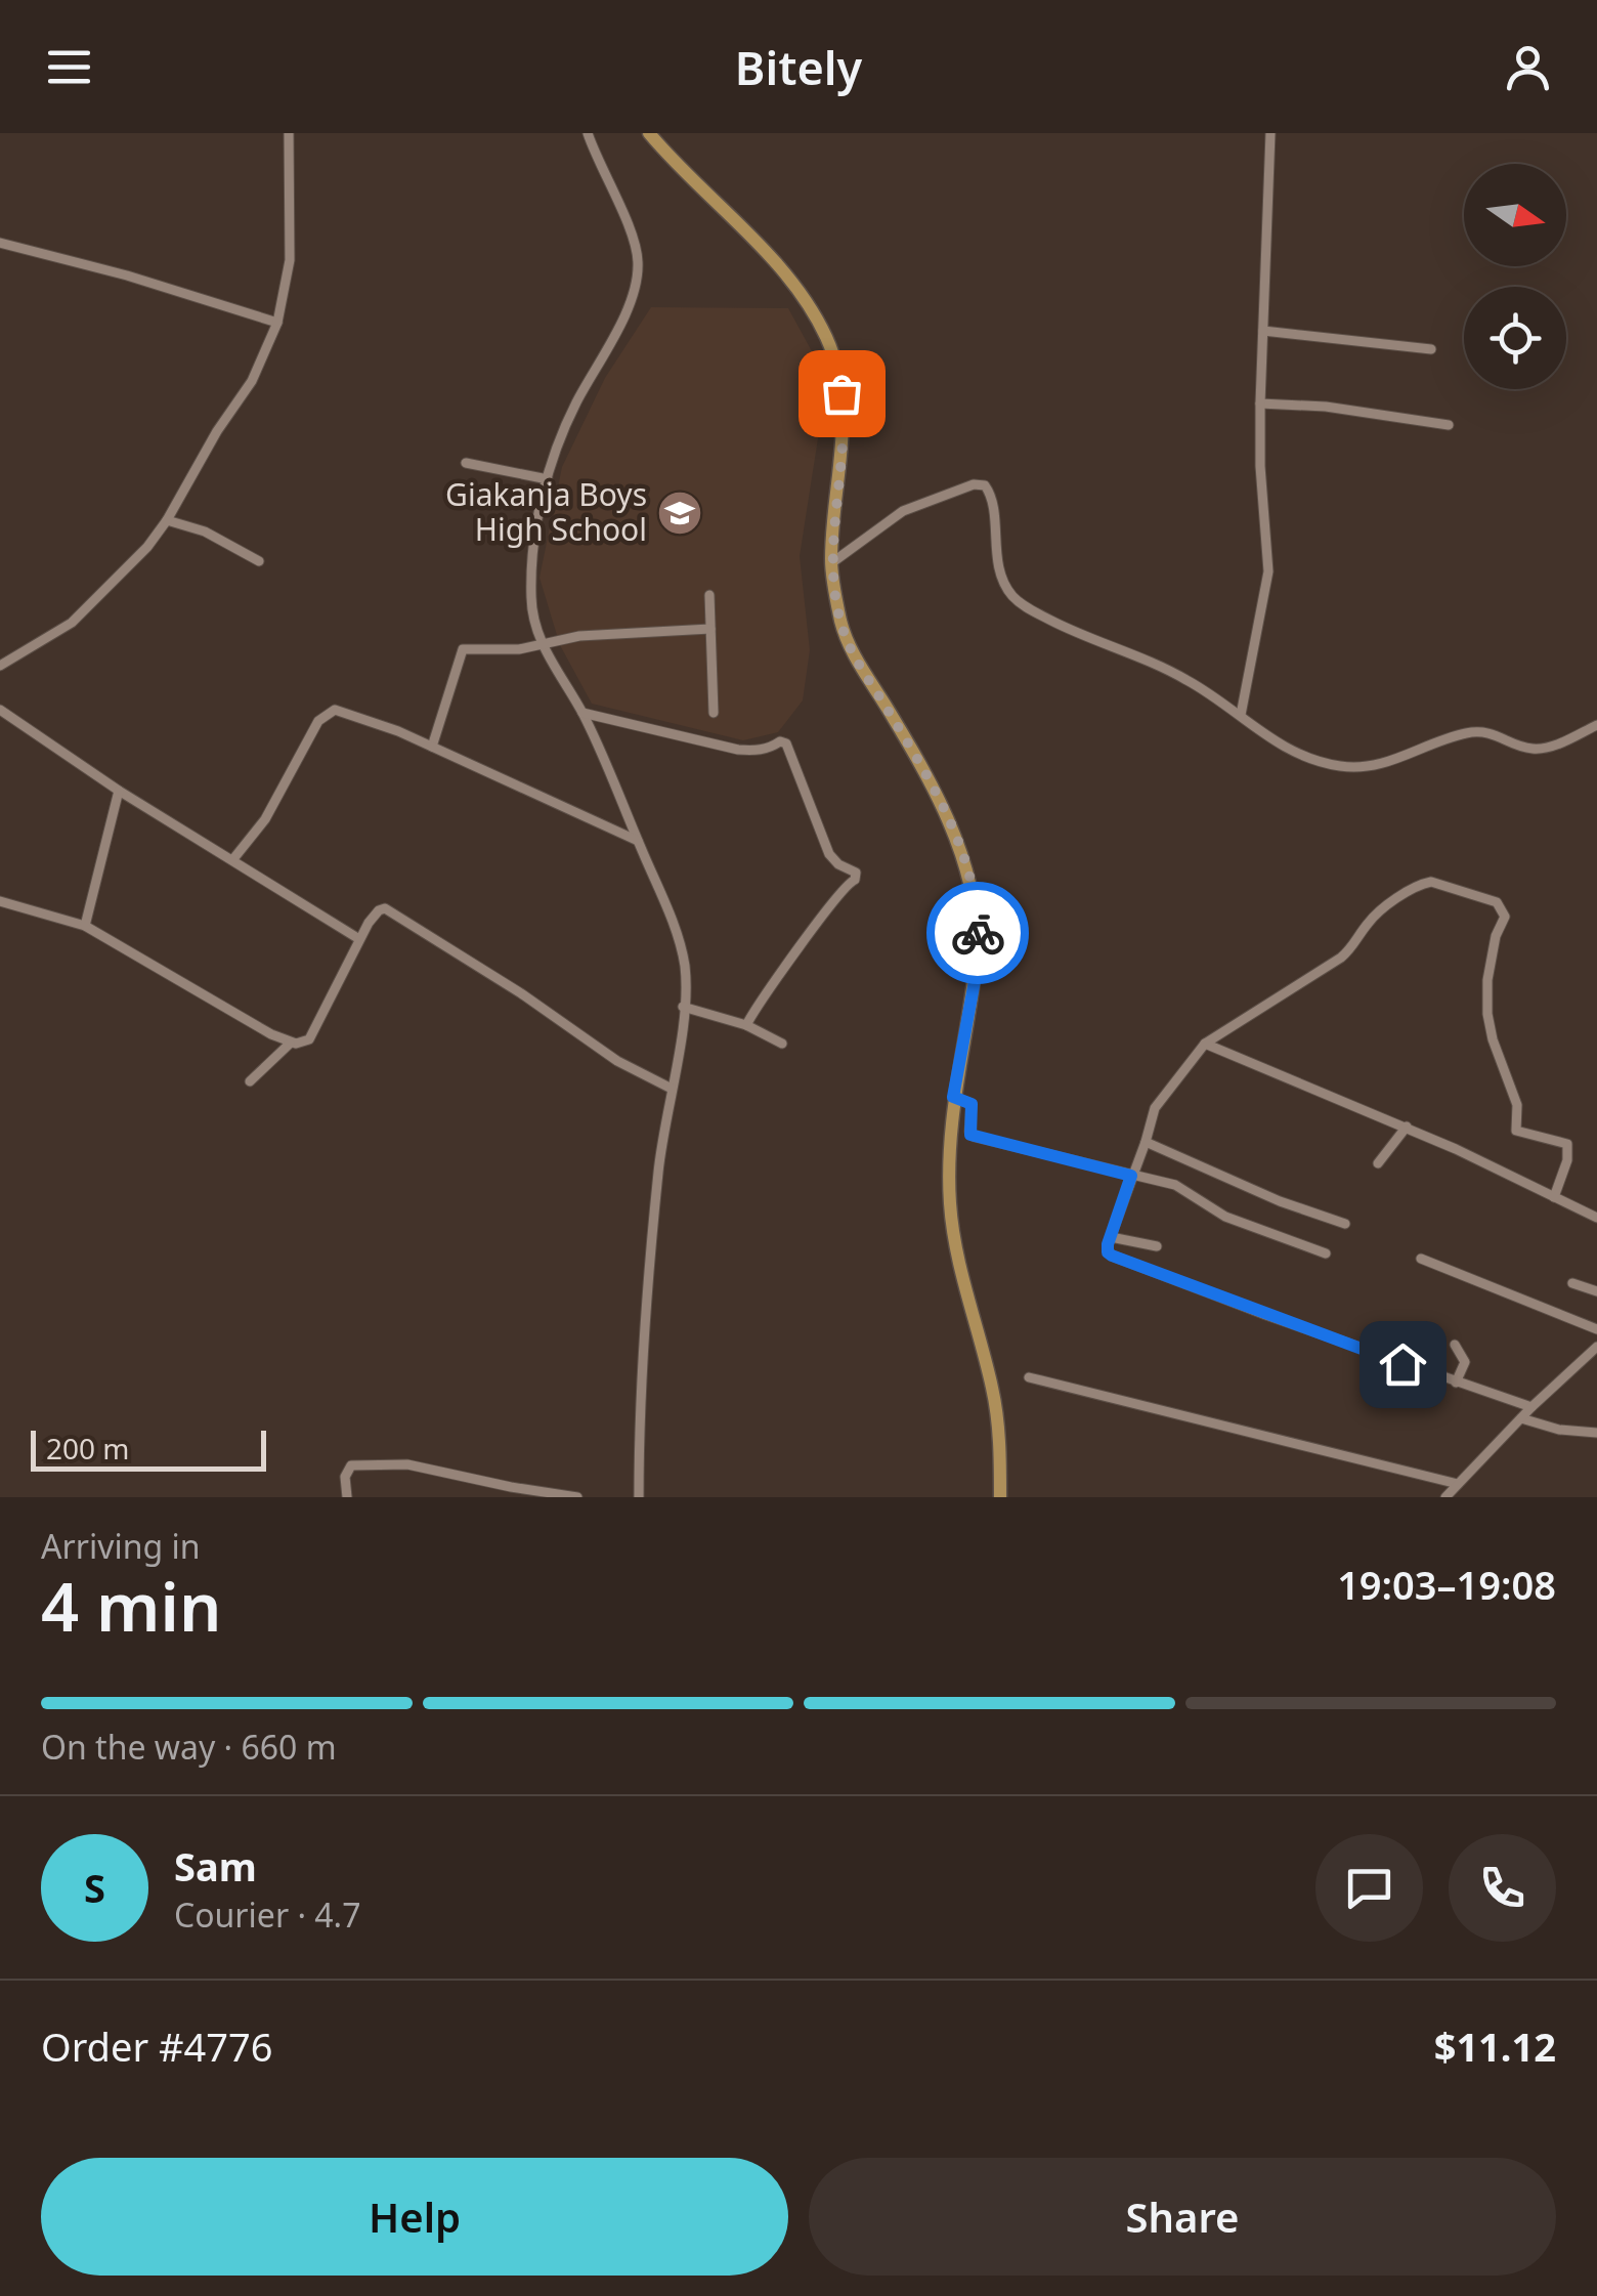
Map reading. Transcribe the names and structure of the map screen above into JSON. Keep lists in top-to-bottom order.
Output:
{
  "places": {
    "school or university": ["Giakanja Boys High School"]
  },
  "scale_bar": "200 m",
  "north": "right",
  "page": {
    "header": "Bitely",
    "scale": "200 m",
    "heading": ["4 min", "Arriving in", "19:03–19:08"],
    "panel": [
      "Sam",
      "Courier · 4.7",
      "Order #4776",
      "$11.12"
    ],
    "bar": "On the way · 660 m",
    "round": "S",
    "buttons": ["Help", "Share"]
  }
}
